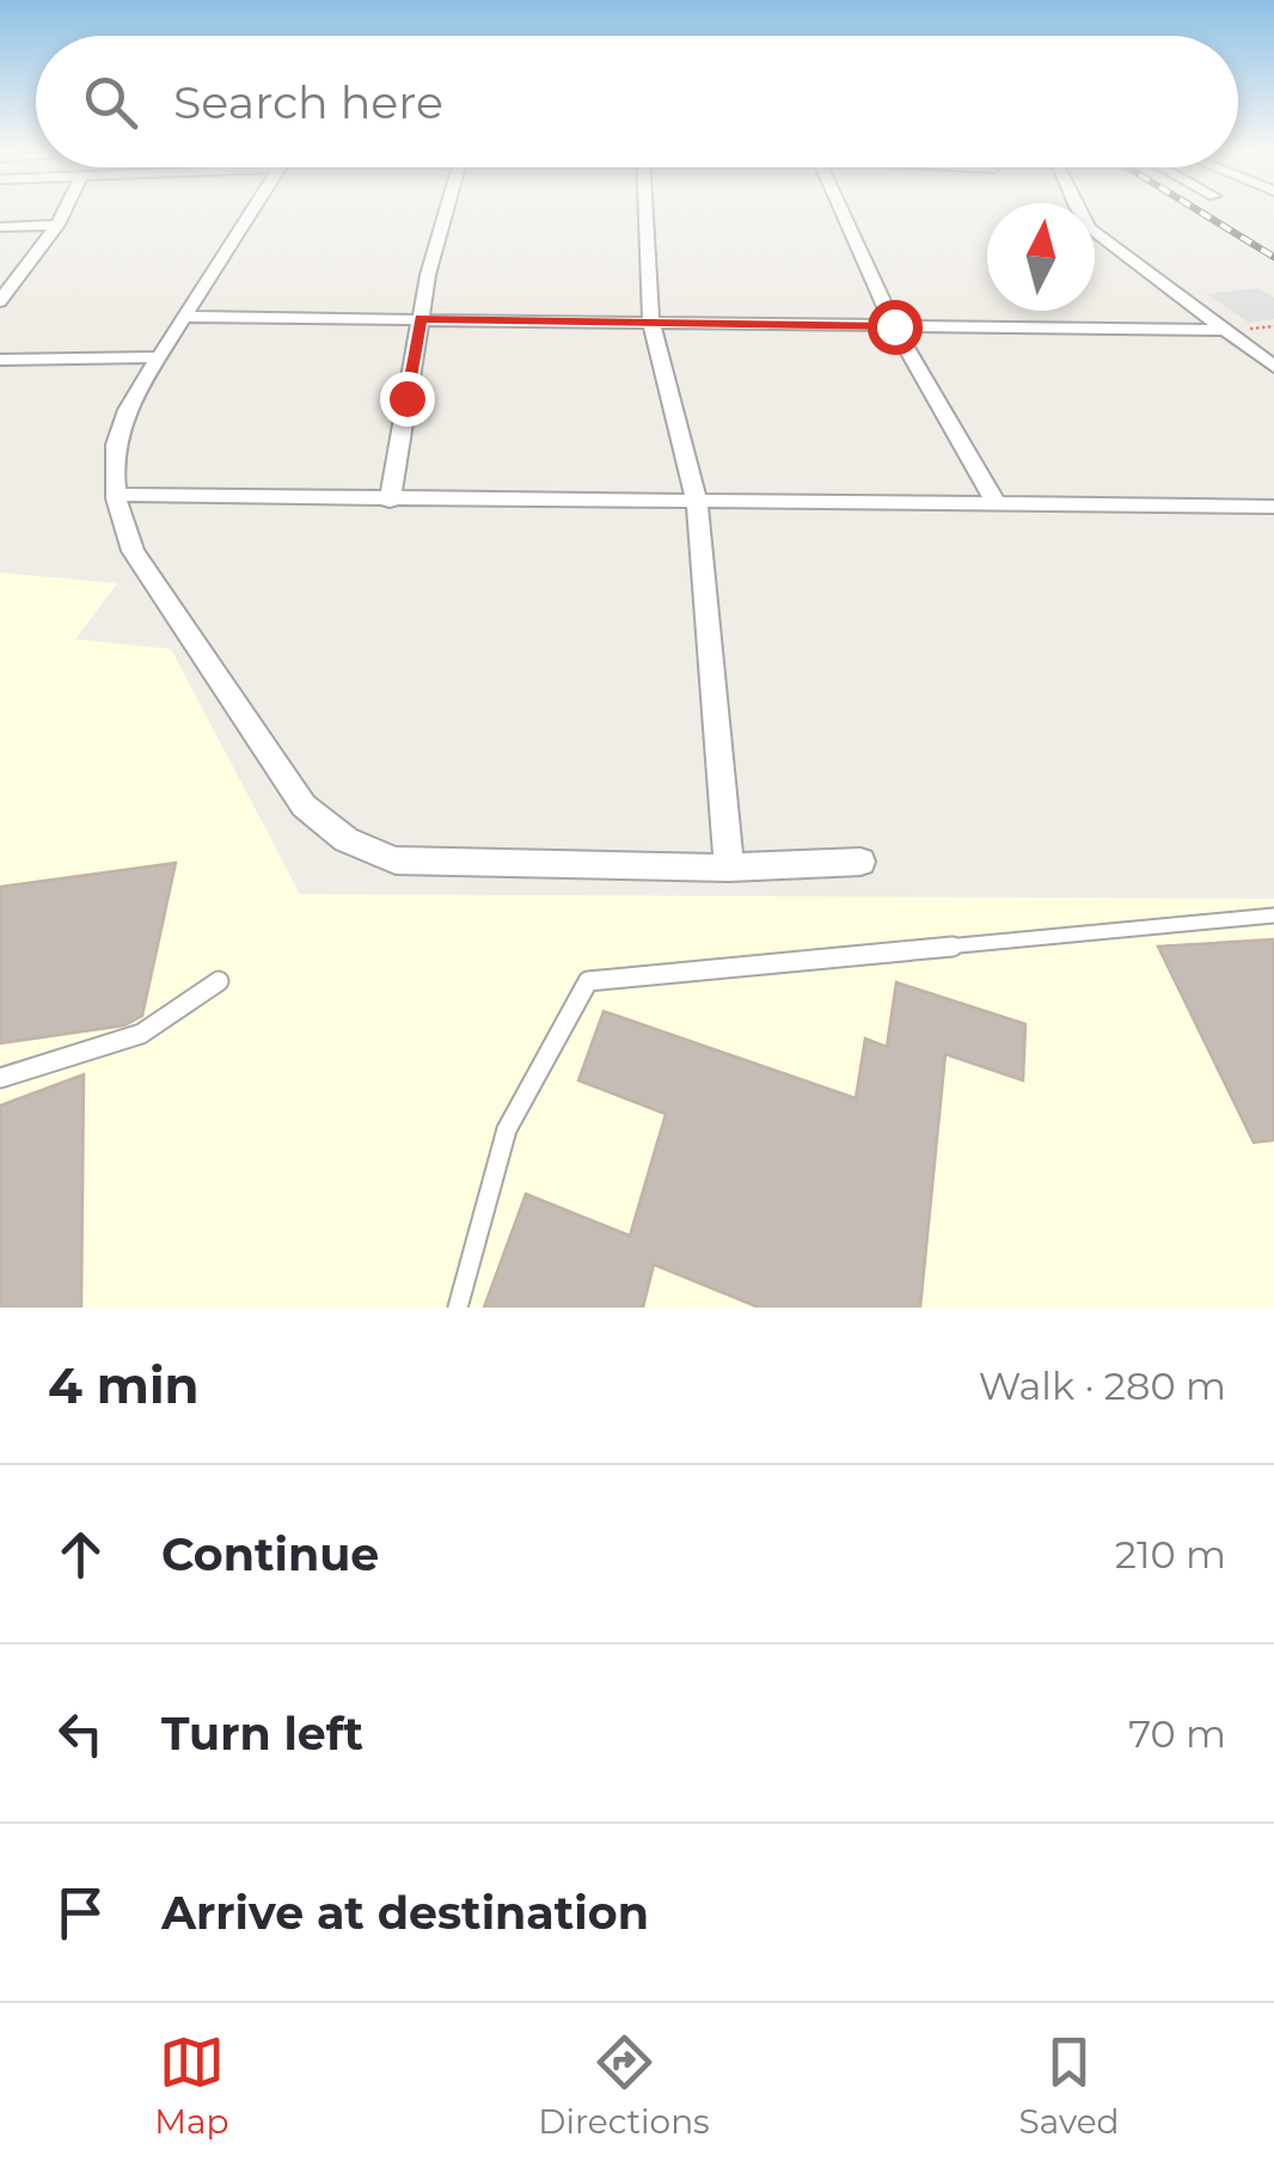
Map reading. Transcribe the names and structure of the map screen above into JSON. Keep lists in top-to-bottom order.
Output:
{
  "north": "top",
  "page": {
    "search": "Search here",
    "heading": ["4 min", "Walk · 280 m"],
    "list": [
      ["Continue", "210 m"],
      ["Turn left", "70 m"],
      "Arrive at destination"
    ],
    "nav": ["Map", "Directions", "Saved"]
  }
}
